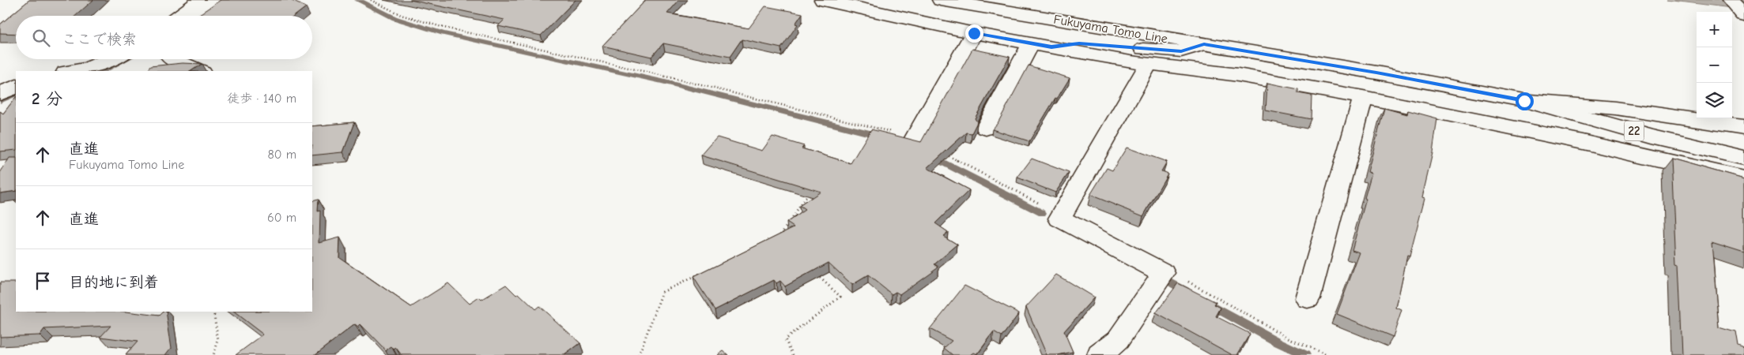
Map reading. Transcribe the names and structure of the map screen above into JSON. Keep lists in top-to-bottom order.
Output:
{
  "streets": {
    "street": ["Fukuyama Tomo Line", "22"]
  },
  "page": {
    "map_buttons": ["+", "−"],
    "search": "ここで検索",
    "heading": ["2 分", "徒歩 · 140 m"],
    "list": [
      ["直進", "Fukuyama Tomo Line", "80 m"],
      ["直進", "60 m"],
      "目的地に到着"
    ]
  }
}
